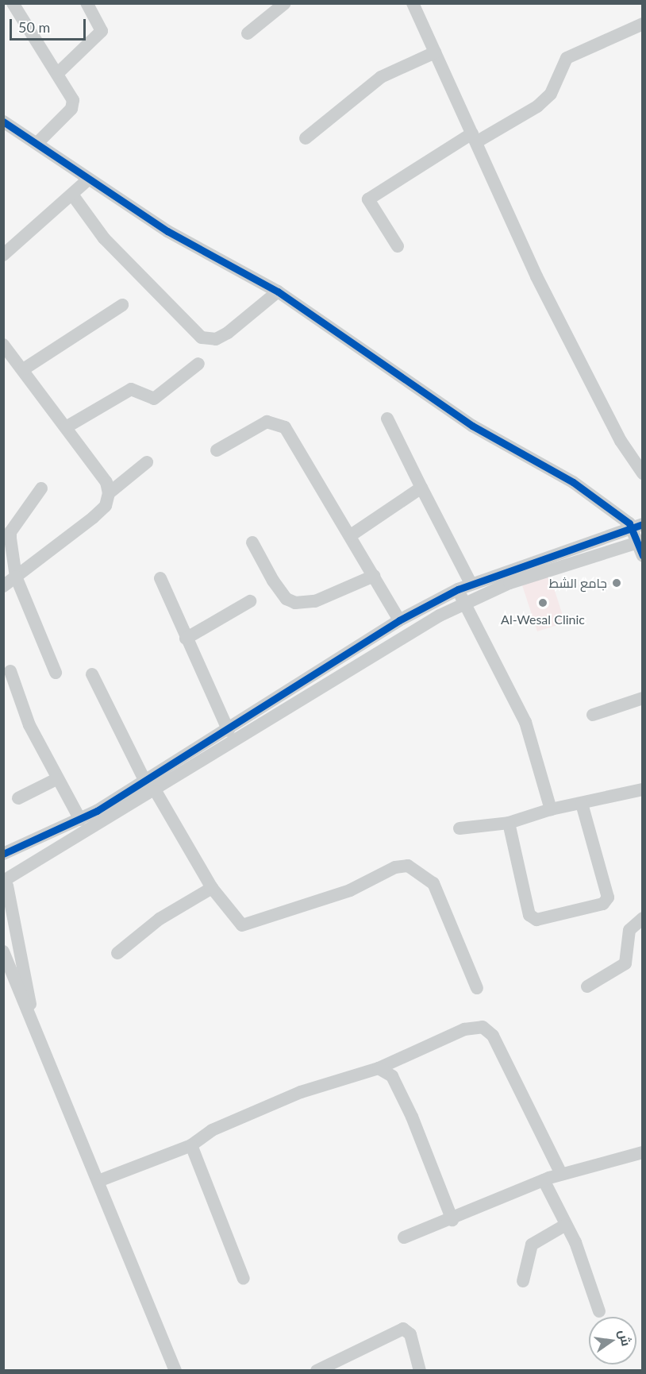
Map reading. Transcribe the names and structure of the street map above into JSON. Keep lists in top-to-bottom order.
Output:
{
  "places": ["جامع الشط", "Al-Wesal Clinic"],
  "scale_bar": "50 m",
  "north": "right"
}
